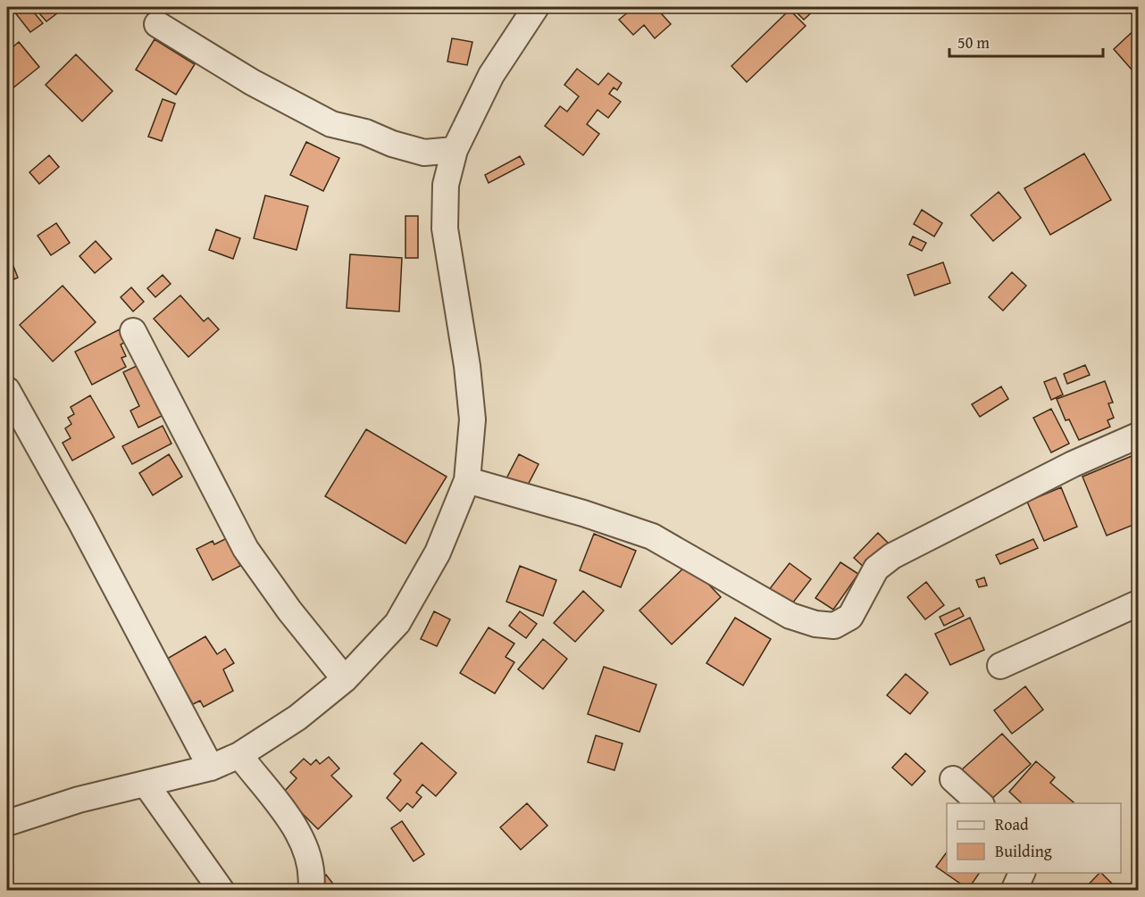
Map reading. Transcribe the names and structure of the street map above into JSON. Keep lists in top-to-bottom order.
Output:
{
  "legend": ["Road", "Building"],
  "scale_bar": "50 m"
}
